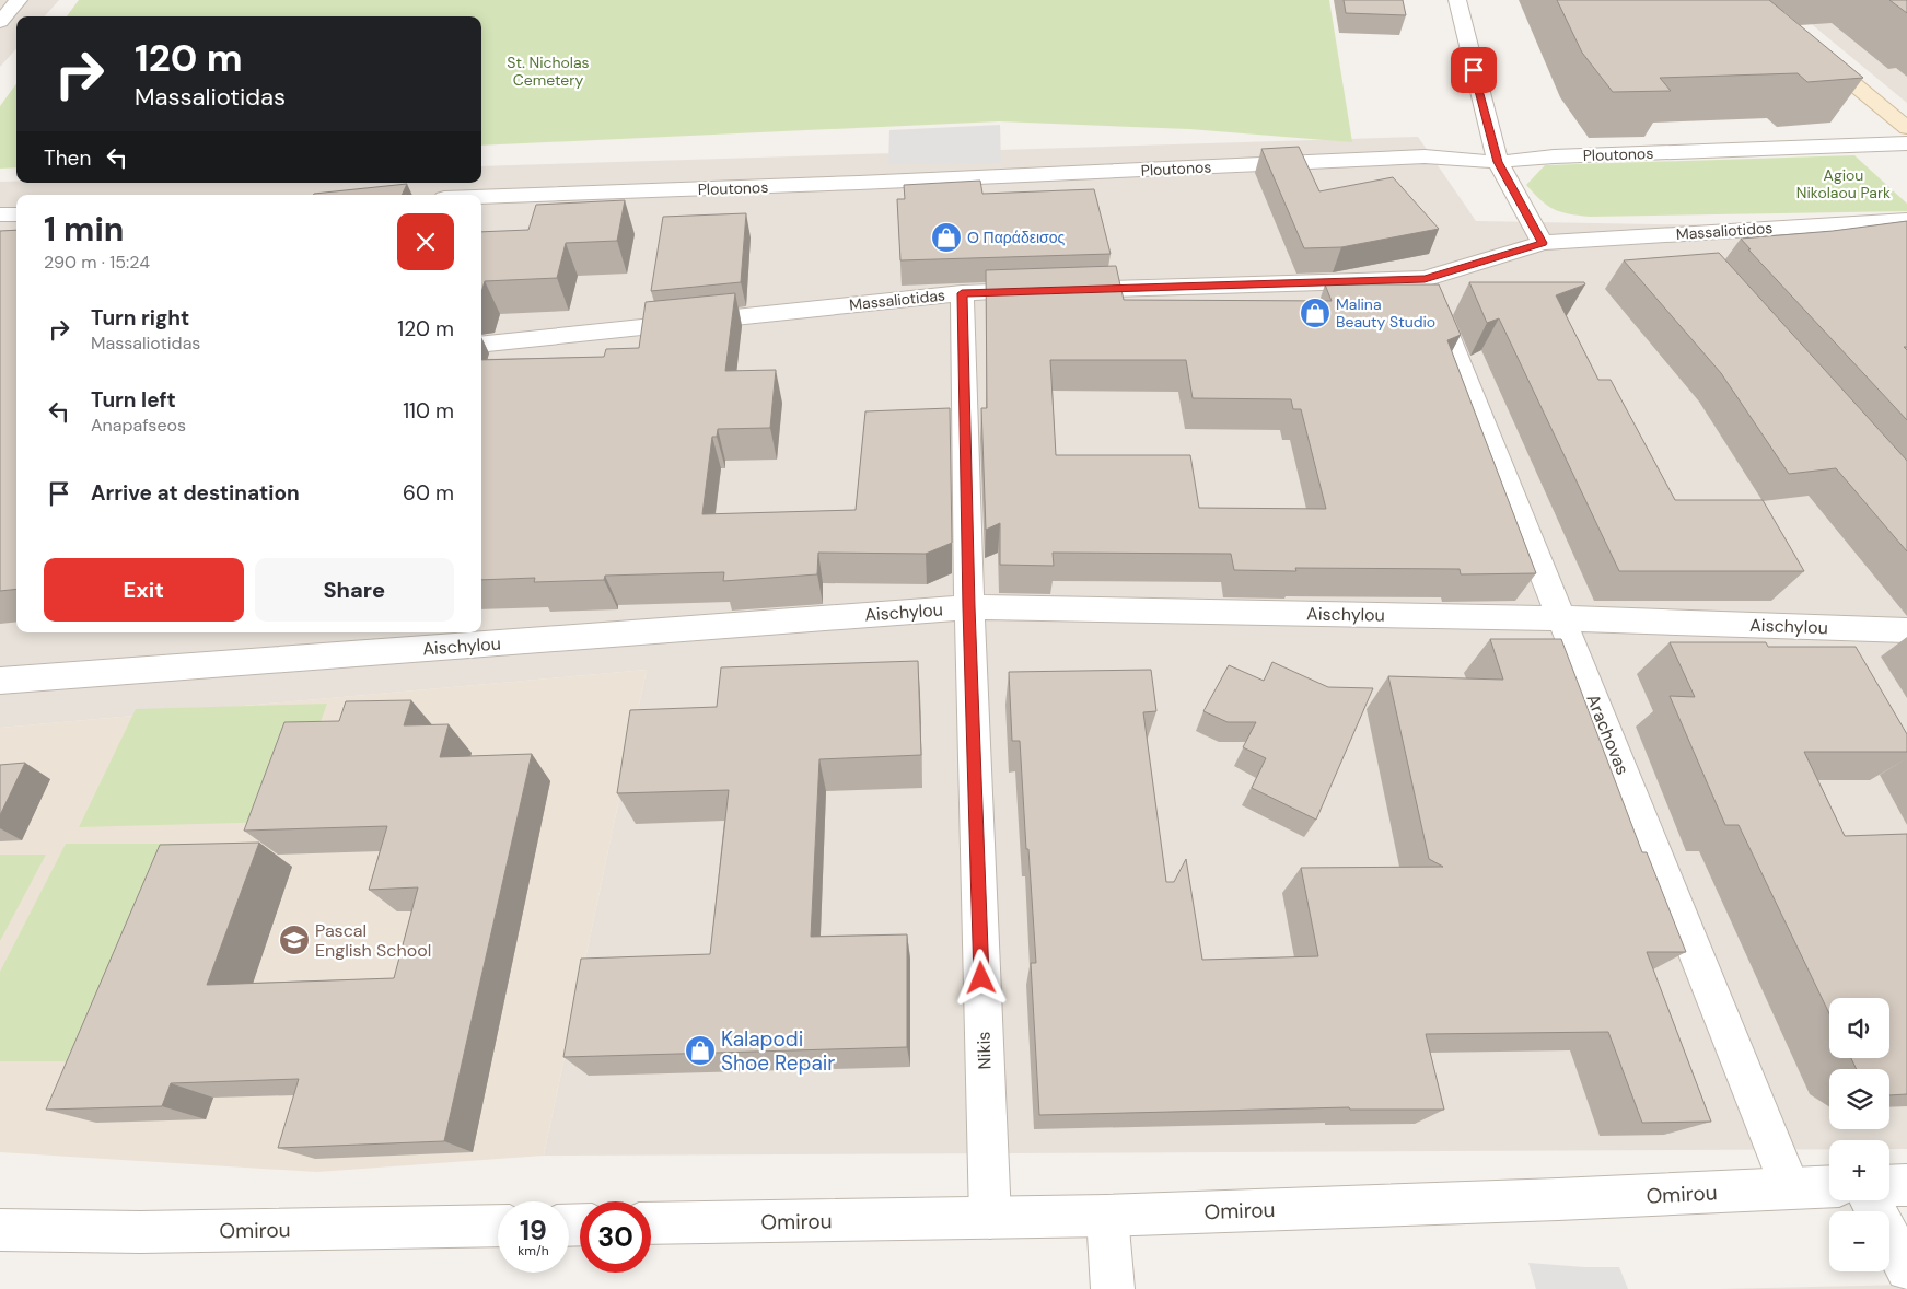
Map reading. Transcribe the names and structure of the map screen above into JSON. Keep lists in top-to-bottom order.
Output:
{
  "streets": {
    "street": [
      "Ploutonos",
      "Massaliotidos",
      "Massaliotidas",
      "Aischylou",
      "Arachovas",
      "Nikis",
      "Omirou"
    ]
  },
  "crossings": [
    ["Massaliotidos", "Massaliotidas"],
    ["Massaliotidas", "Arachovas"],
    ["Massaliotidas", "Nikis"],
    ["Aischylou", "Arachovas"],
    ["Aischylou", "Nikis"],
    ["Arachovas", "Omirou"],
    ["Nikis", "Omirou"]
  ],
  "parks": ["St. Nicholas Cemetery", "Agiou Nikolaou Park"],
  "places": {
    "shop": ["Ο Παράδεισος", "Malina Beauty Studio", "Kalapodi Shoe Repair"],
    "school or university": ["Pascal English School"]
  },
  "page": {
    "turn": ["120 m", "Massaliotidas"],
    "then": "Then",
    "heading": ["1 min", "290 m · 15:24"],
    "list": [
      {
        "name": "Turn right",
        "note": "Massaliotidas",
        "value": "120 m"
      },
      {
        "name": "Turn left",
        "note": "Anapafseos",
        "value": "110 m"
      },
      {
        "name": "Arrive at destination",
        "value": "60 m"
      }
    ],
    "buttons": ["Exit", "Share"],
    "map_buttons": ["+", "−"],
    "speed": "19 km/h",
    "limit": "30"
  }
}
